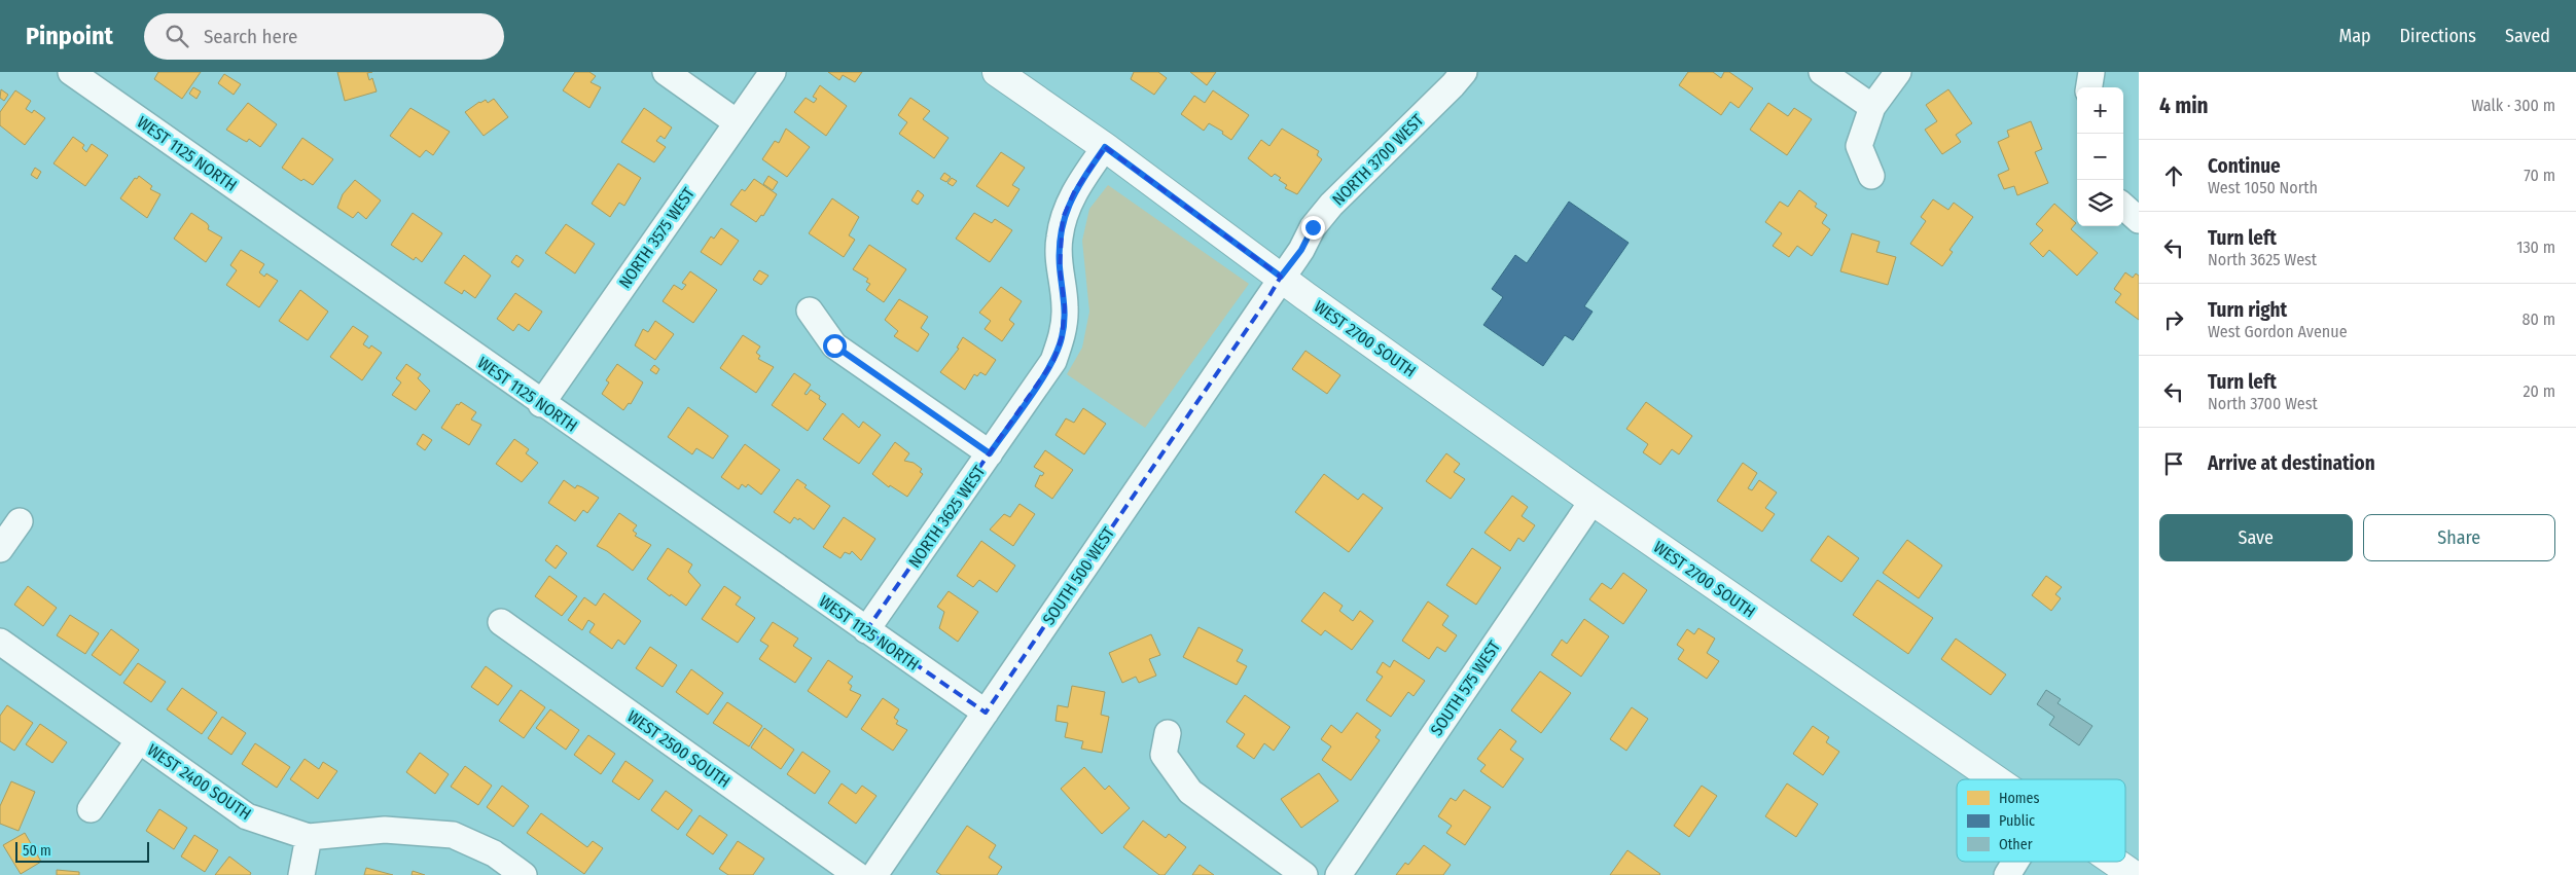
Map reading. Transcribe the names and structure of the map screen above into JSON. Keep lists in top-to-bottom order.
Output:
{
  "streets": {
    "main road": ["WEST 2700 SOUTH"],
    "street": [
      "WEST 1125 NORTH",
      "NORTH 3700 WEST",
      "NORTH 3575 WEST",
      "NORTH 3625 WEST",
      "SOUTH 500 WEST",
      "SOUTH 575 WEST",
      "WEST 2500 SOUTH",
      "WEST 2400 SOUTH"
    ]
  },
  "crossings": [
    ["WEST 1125 NORTH", "NORTH 3575 WEST"],
    ["WEST 1125 NORTH", "NORTH 3625 WEST"],
    ["WEST 1125 NORTH", "SOUTH 500 WEST"],
    ["NORTH 3700 WEST", "WEST 2700 SOUTH"],
    ["NORTH 3700 WEST", "SOUTH 500 WEST"],
    ["WEST 2700 SOUTH", "NORTH 3625 WEST"],
    ["WEST 2700 SOUTH", "SOUTH 500 WEST"],
    ["WEST 2700 SOUTH", "SOUTH 575 WEST"]
  ],
  "legend": ["Homes", "Public", "Other"],
  "scale_bar": "50 m",
  "page": {
    "header": "Pinpoint",
    "search": "Search here",
    "nav": ["Map", "Directions", "Saved"],
    "heading": ["4 min", "Walk · 300 m"],
    "map_buttons": ["+", "−"],
    "list": [
      ["Continue", "West 1050 North", "70 m"],
      ["Turn left", "North 3625 West", "130 m"],
      ["Turn right", "West Gordon Avenue", "80 m"],
      ["Turn left", "North 3700 West", "20 m"],
      "Arrive at destination"
    ],
    "buttons": ["Save", "Share"],
    "scale": "50 m"
  }
}
